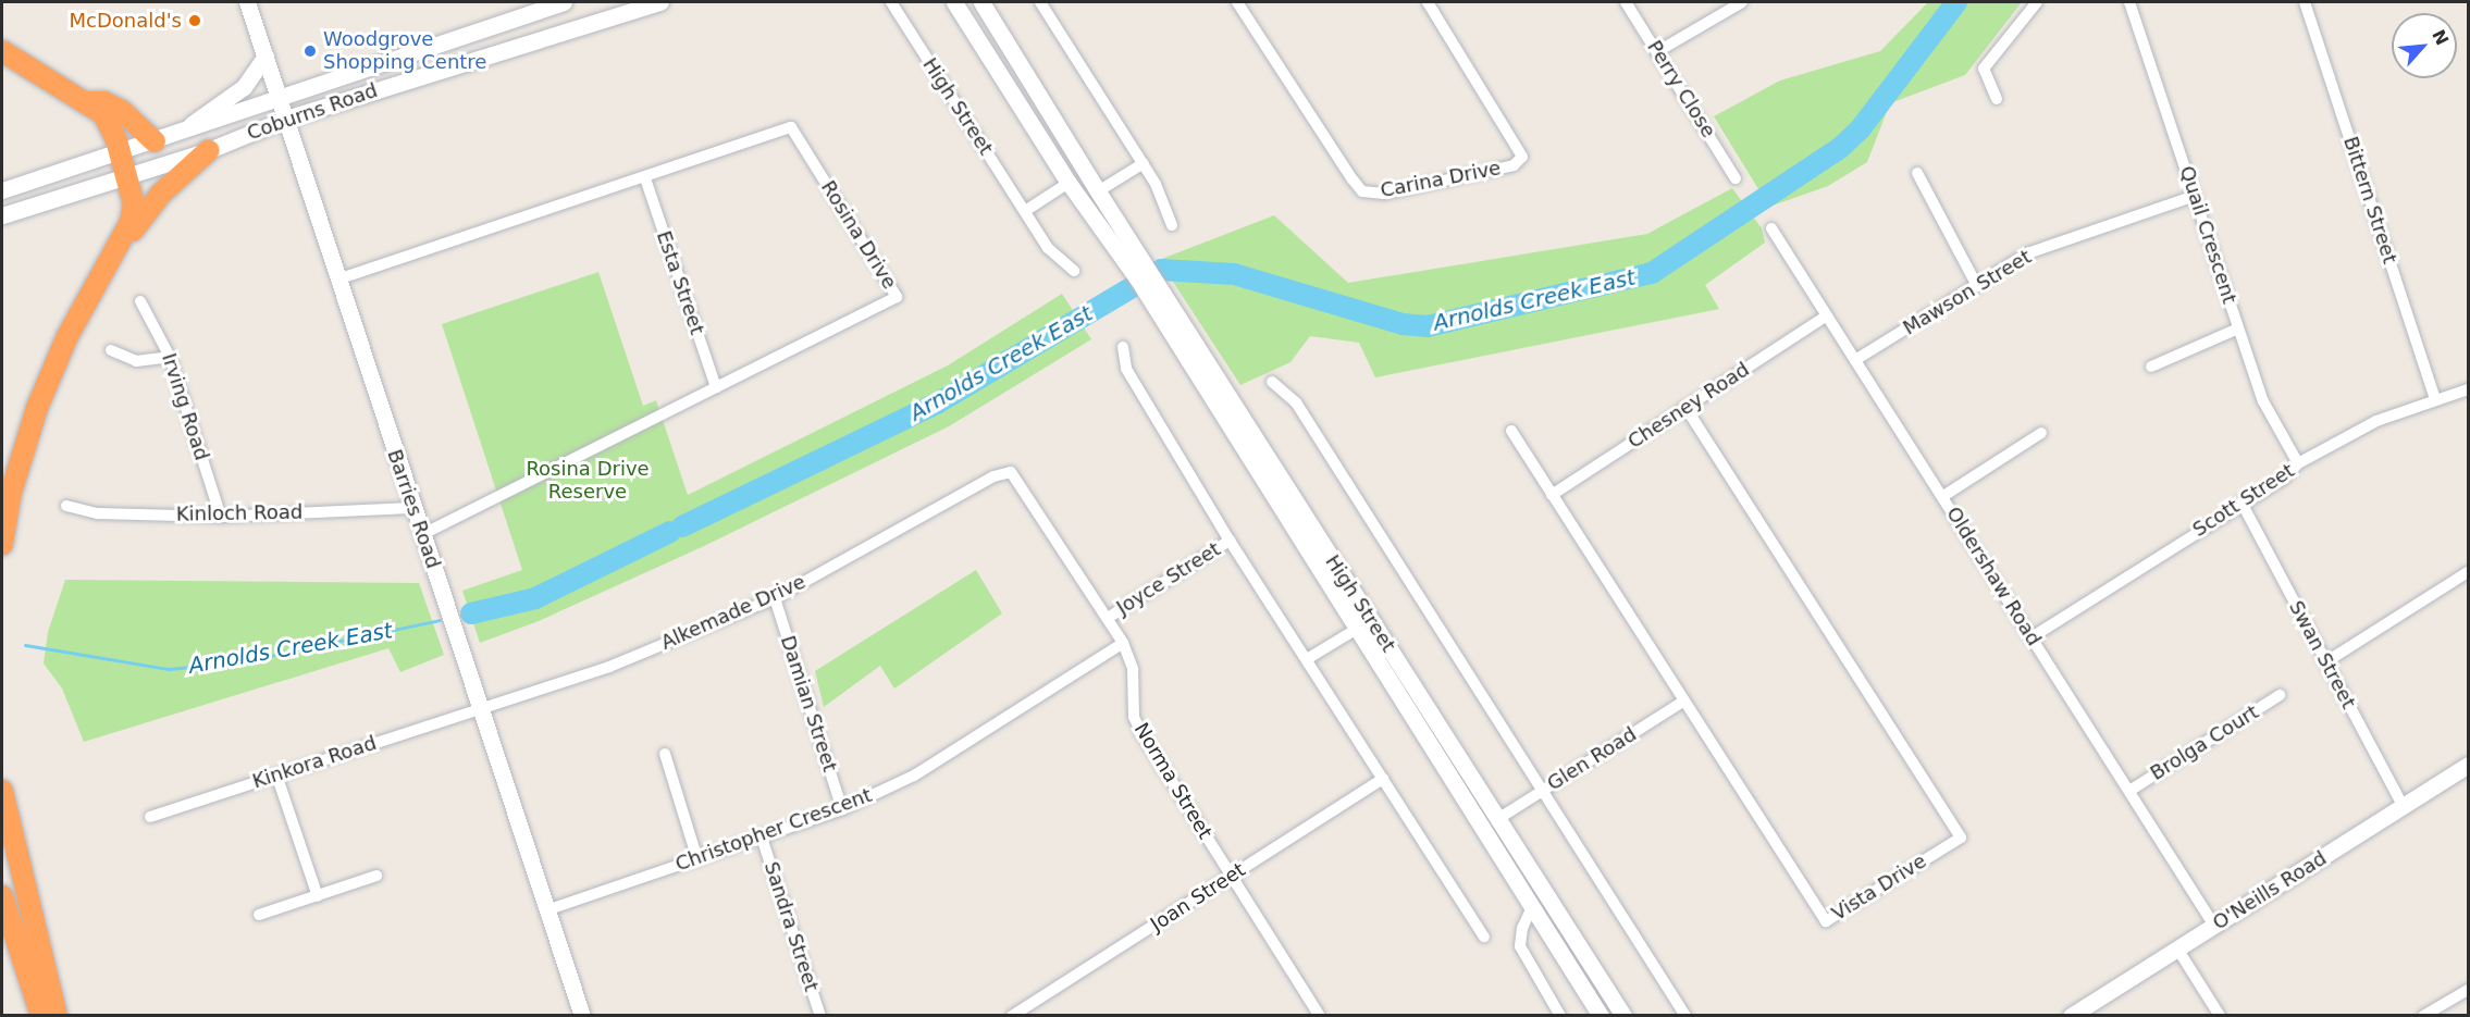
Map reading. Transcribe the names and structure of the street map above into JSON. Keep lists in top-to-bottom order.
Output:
{
  "streets": {
    "main road": [
      "High Street",
      "Coburns Road",
      "Barries Road",
      "O'Neills Road"
    ],
    "street": [
      "Perry Close",
      "Carina Drive",
      "Bittern Street",
      "Rosina Drive",
      "Quail Crescent",
      "Esta Street",
      "Mawson Street",
      "Chesney Road",
      "Irving Road",
      "Scott Street",
      "Kinloch Road",
      "Oldershaw Road",
      "Joyce Street",
      "Alkemade Drive",
      "Swan Street",
      "Damian Street",
      "Brolga Court",
      "Glen Road",
      "Kinkora Road",
      "Norma Street",
      "Christopher Crescent",
      "Vista Drive",
      "Joan Street",
      "Sandra Street"
    ]
  },
  "crossings": [
    ["High Street", "Glen Road"],
    ["Coburns Road", "Barries Road"],
    ["Bittern Street", "Scott Street"],
    ["Rosina Drive", "Esta Street"],
    ["Rosina Drive", "Barries Road"],
    ["Quail Crescent", "Mawson Street"],
    ["Quail Crescent", "Scott Street"],
    ["Mawson Street", "Oldershaw Road"],
    ["Chesney Road", "Oldershaw Road"],
    ["Chesney Road", "Vista Drive"],
    ["Irving Road", "Kinloch Road"],
    ["Scott Street", "Oldershaw Road"],
    ["Scott Street", "Swan Street"],
    ["Barries Road", "Kinloch Road"],
    ["Barries Road", "Alkemade Drive"],
    ["Barries Road", "Kinkora Road"],
    ["Barries Road", "Christopher Crescent"],
    ["Oldershaw Road", "Brolga Court"],
    ["Oldershaw Road", "O'Neills Road"],
    ["Joyce Street", "Norma Street"],
    ["Alkemade Drive", "Damian Street"],
    ["Alkemade Drive", "Kinkora Road"],
    ["Alkemade Drive", "Norma Street"],
    ["Swan Street", "O'Neills Road"],
    ["Damian Street", "Christopher Crescent"],
    ["Glen Road", "Vista Drive"],
    ["Norma Street", "Christopher Crescent"],
    ["Norma Street", "Joan Street"],
    ["Christopher Crescent", "Sandra Street"]
  ],
  "water": ["Arnolds Creek East"],
  "parks": ["Rosina Drive Reserve"],
  "places": ["McDonald's", "Woodgrove Shopping Centre"],
  "north": "top right"
}
